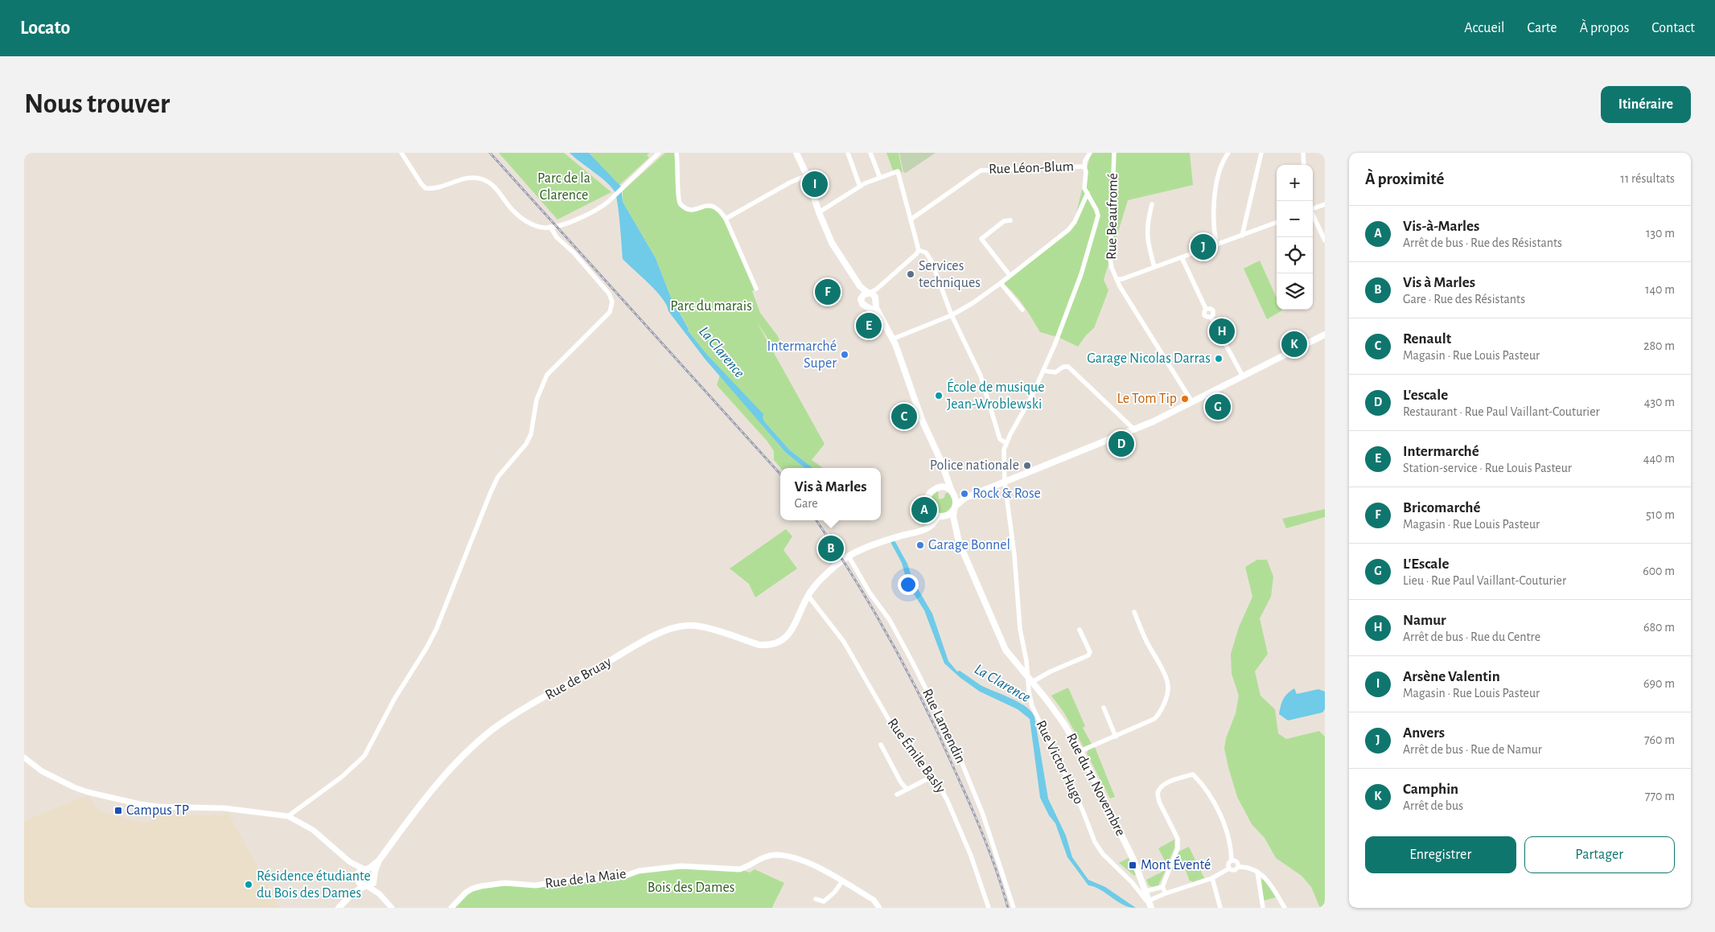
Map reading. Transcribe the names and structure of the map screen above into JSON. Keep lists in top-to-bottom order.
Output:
{
  "streets": {
    "main road": ["Rue de Bruay", "Rue du 11 Novembre"],
    "street": [
      "Rue Léon-Blum",
      "Rue Beaufromé",
      "Rue Lamendin",
      "Rue Émile Basly",
      "Rue Victor Hugo",
      "Rue de la Maie"
    ]
  },
  "crossings": [
    ["Rue de Bruay", "Rue Lamendin"],
    ["Rue de Bruay", "Rue Émile Basly"],
    ["Rue Victor Hugo", "Rue du 11 Novembre"]
  ],
  "water": ["La Clarence"],
  "parks": ["Parc de la Clarence", "Parc du marais", "Bois des Dames"],
  "places": {
    "other": [
      "Services techniques",
      "Intermarché Super",
      "Garage Nicolas Darras",
      "École de musique Jean-Wroblewski",
      "Le Tom Tip",
      "Police nationale",
      "Rock & Rose",
      "Garage Bonnel",
      "Résidence étudiante du Bois des Dames"
    ],
    "transit": ["Campus TP", "Mont Éventé"]
  },
  "page": {
    "header": "Locato",
    "nav": [
      "Accueil",
      "Carte",
      "À propos",
      "Contact"
    ],
    "buttons": [
      "Itinéraire",
      ["Enregistrer", "Partager"]
    ],
    "title": "Nous trouver",
    "heading": ["À proximité", "11 résultats"],
    "map_buttons": ["+", "−"],
    "pins": [
      "I",
      "J",
      "F",
      "E",
      "H",
      "K",
      "G",
      "C",
      "D",
      "A",
      "B"
    ],
    "list": [
      {
        "mark": "A",
        "name": "Vis-à-Marles",
        "note": "Arrêt de bus · Rue des Résistants",
        "value": "130 m"
      },
      {
        "mark": "B",
        "name": "Vis à Marles",
        "note": "Gare · Rue des Résistants",
        "value": "140 m"
      },
      {
        "mark": "C",
        "name": "Renault",
        "note": "Magasin · Rue Louis Pasteur",
        "value": "280 m"
      },
      {
        "mark": "D",
        "name": "L'escale",
        "note": "Restaurant · Rue Paul Vaillant-Couturier",
        "value": "430 m"
      },
      {
        "mark": "E",
        "name": "Intermarché",
        "note": "Station-service · Rue Louis Pasteur",
        "value": "440 m"
      },
      {
        "mark": "F",
        "name": "Bricomarché",
        "note": "Magasin · Rue Louis Pasteur",
        "value": "510 m"
      },
      {
        "mark": "G",
        "name": "L'Escale",
        "note": "Lieu · Rue Paul Vaillant-Couturier",
        "value": "600 m"
      },
      {
        "mark": "H",
        "name": "Namur",
        "note": "Arrêt de bus · Rue du Centre",
        "value": "680 m"
      },
      {
        "mark": "I",
        "name": "Arsène Valentin",
        "note": "Magasin · Rue Louis Pasteur",
        "value": "690 m"
      },
      {
        "mark": "J",
        "name": "Anvers",
        "note": "Arrêt de bus · Rue de Namur",
        "value": "760 m"
      },
      {
        "mark": "K",
        "name": "Camphin",
        "note": "Arrêt de bus",
        "value": "770 m"
      }
    ],
    "popup": ["Vis à Marles", "Gare"]
  }
}
